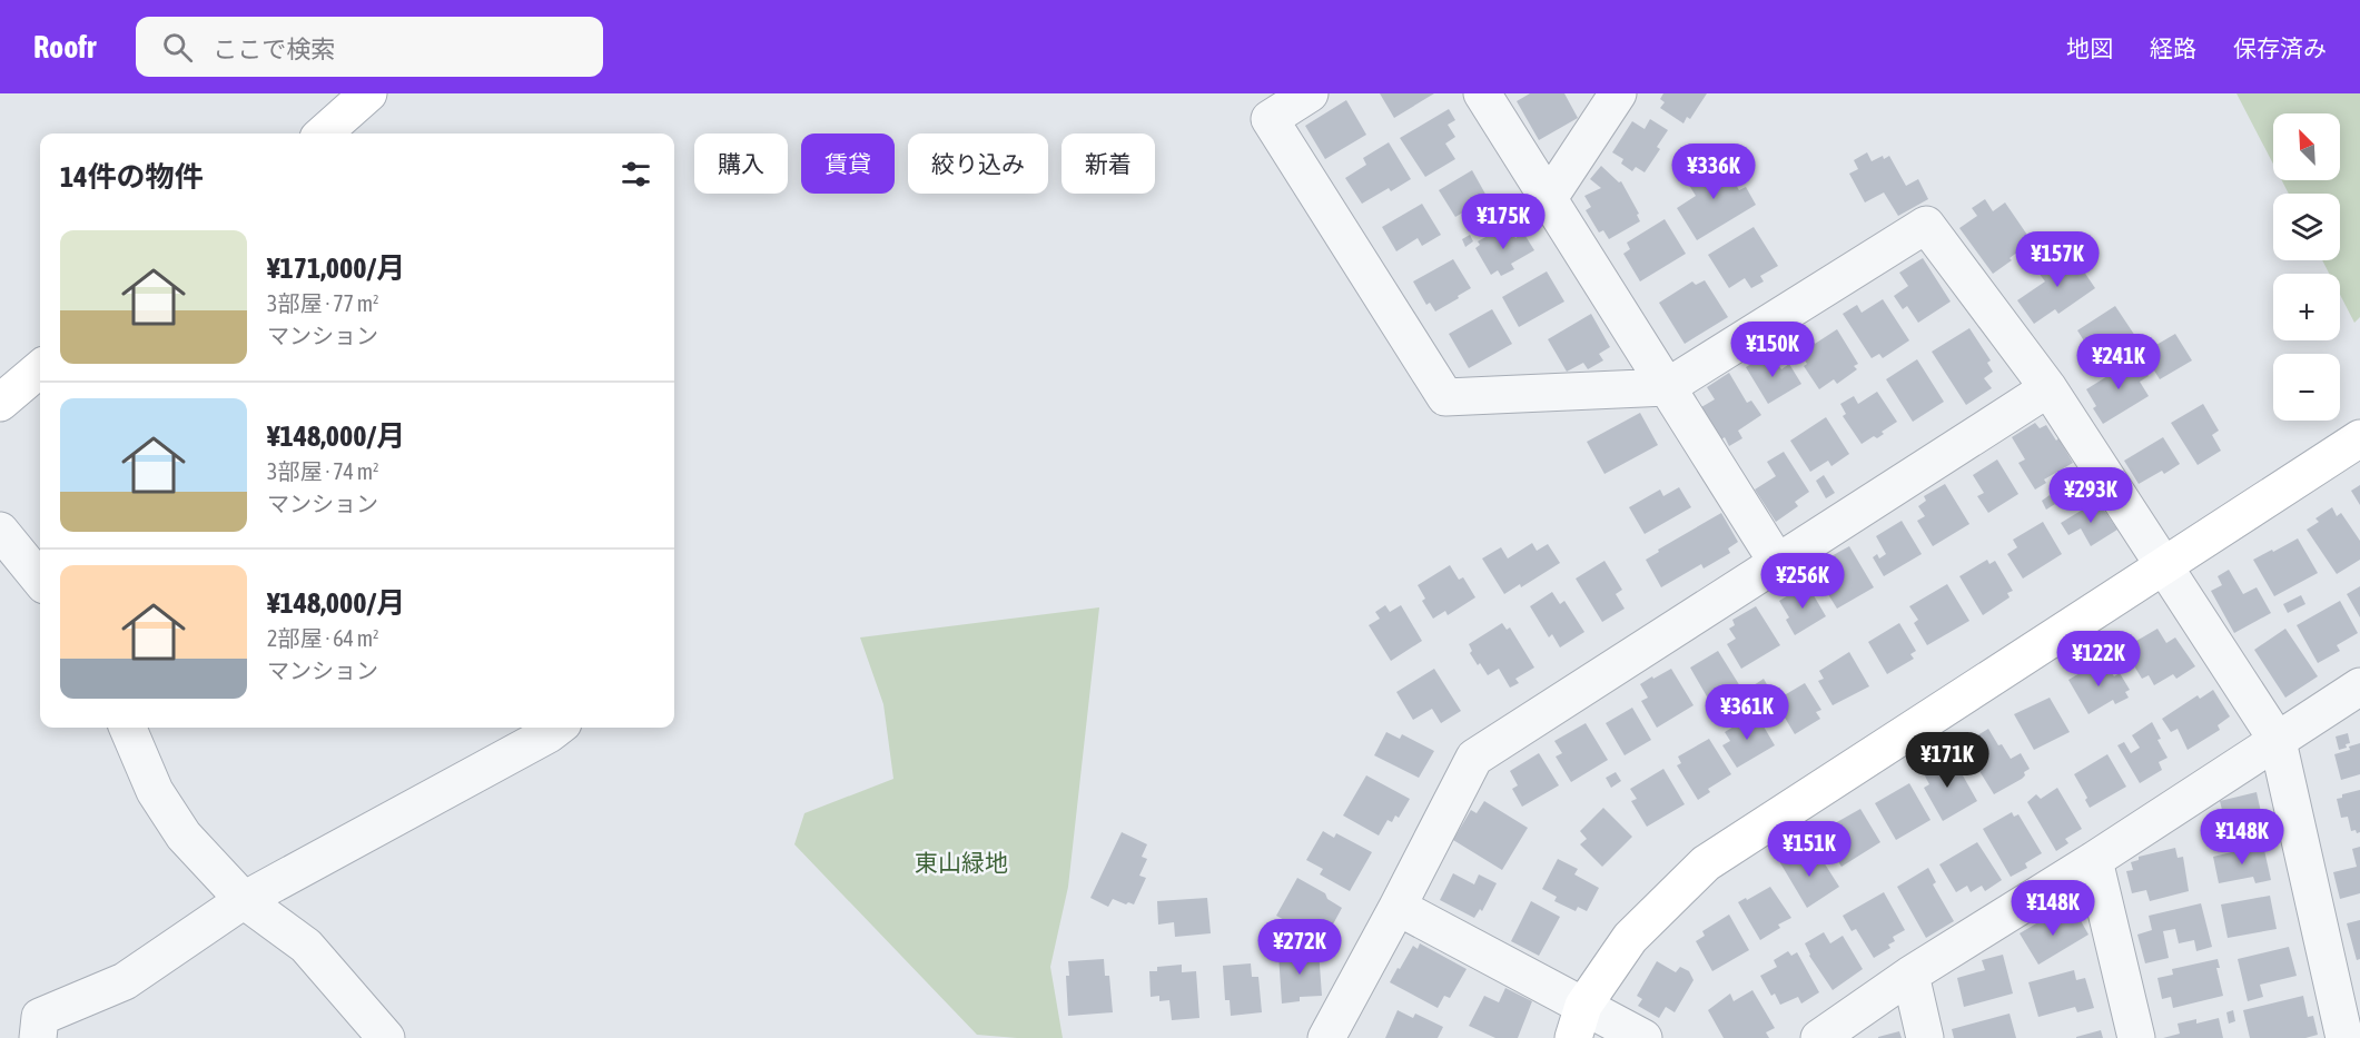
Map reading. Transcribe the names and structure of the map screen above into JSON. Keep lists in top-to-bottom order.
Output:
{
  "parks": ["東山緑地"],
  "north": "top left",
  "page": {
    "header": "Roofr",
    "search": "ここで検索",
    "nav": ["地図", "経路", "保存済み"],
    "map_buttons": ["+", "−"],
    "chip": [
      "購入",
      "賃貸",
      "絞り込み",
      "新着"
    ],
    "heading": "14件の物件",
    "price": [
      "¥336K",
      "¥175K",
      "¥157K",
      "¥150K",
      "¥241K",
      "¥293K",
      "¥256K",
      "¥122K",
      "¥361K",
      "¥171K",
      "¥148K",
      "¥151K",
      "¥148K",
      "¥272K"
    ],
    "list": [
      {
        "name": "¥171,000/月",
        "note": "3部屋 · 77 m² · マンション"
      },
      {
        "name": "¥148,000/月",
        "note": "3部屋 · 74 m² · マンション"
      },
      {
        "name": "¥148,000/月",
        "note": "2部屋 · 64 m² · マンション"
      }
    ]
  }
}
